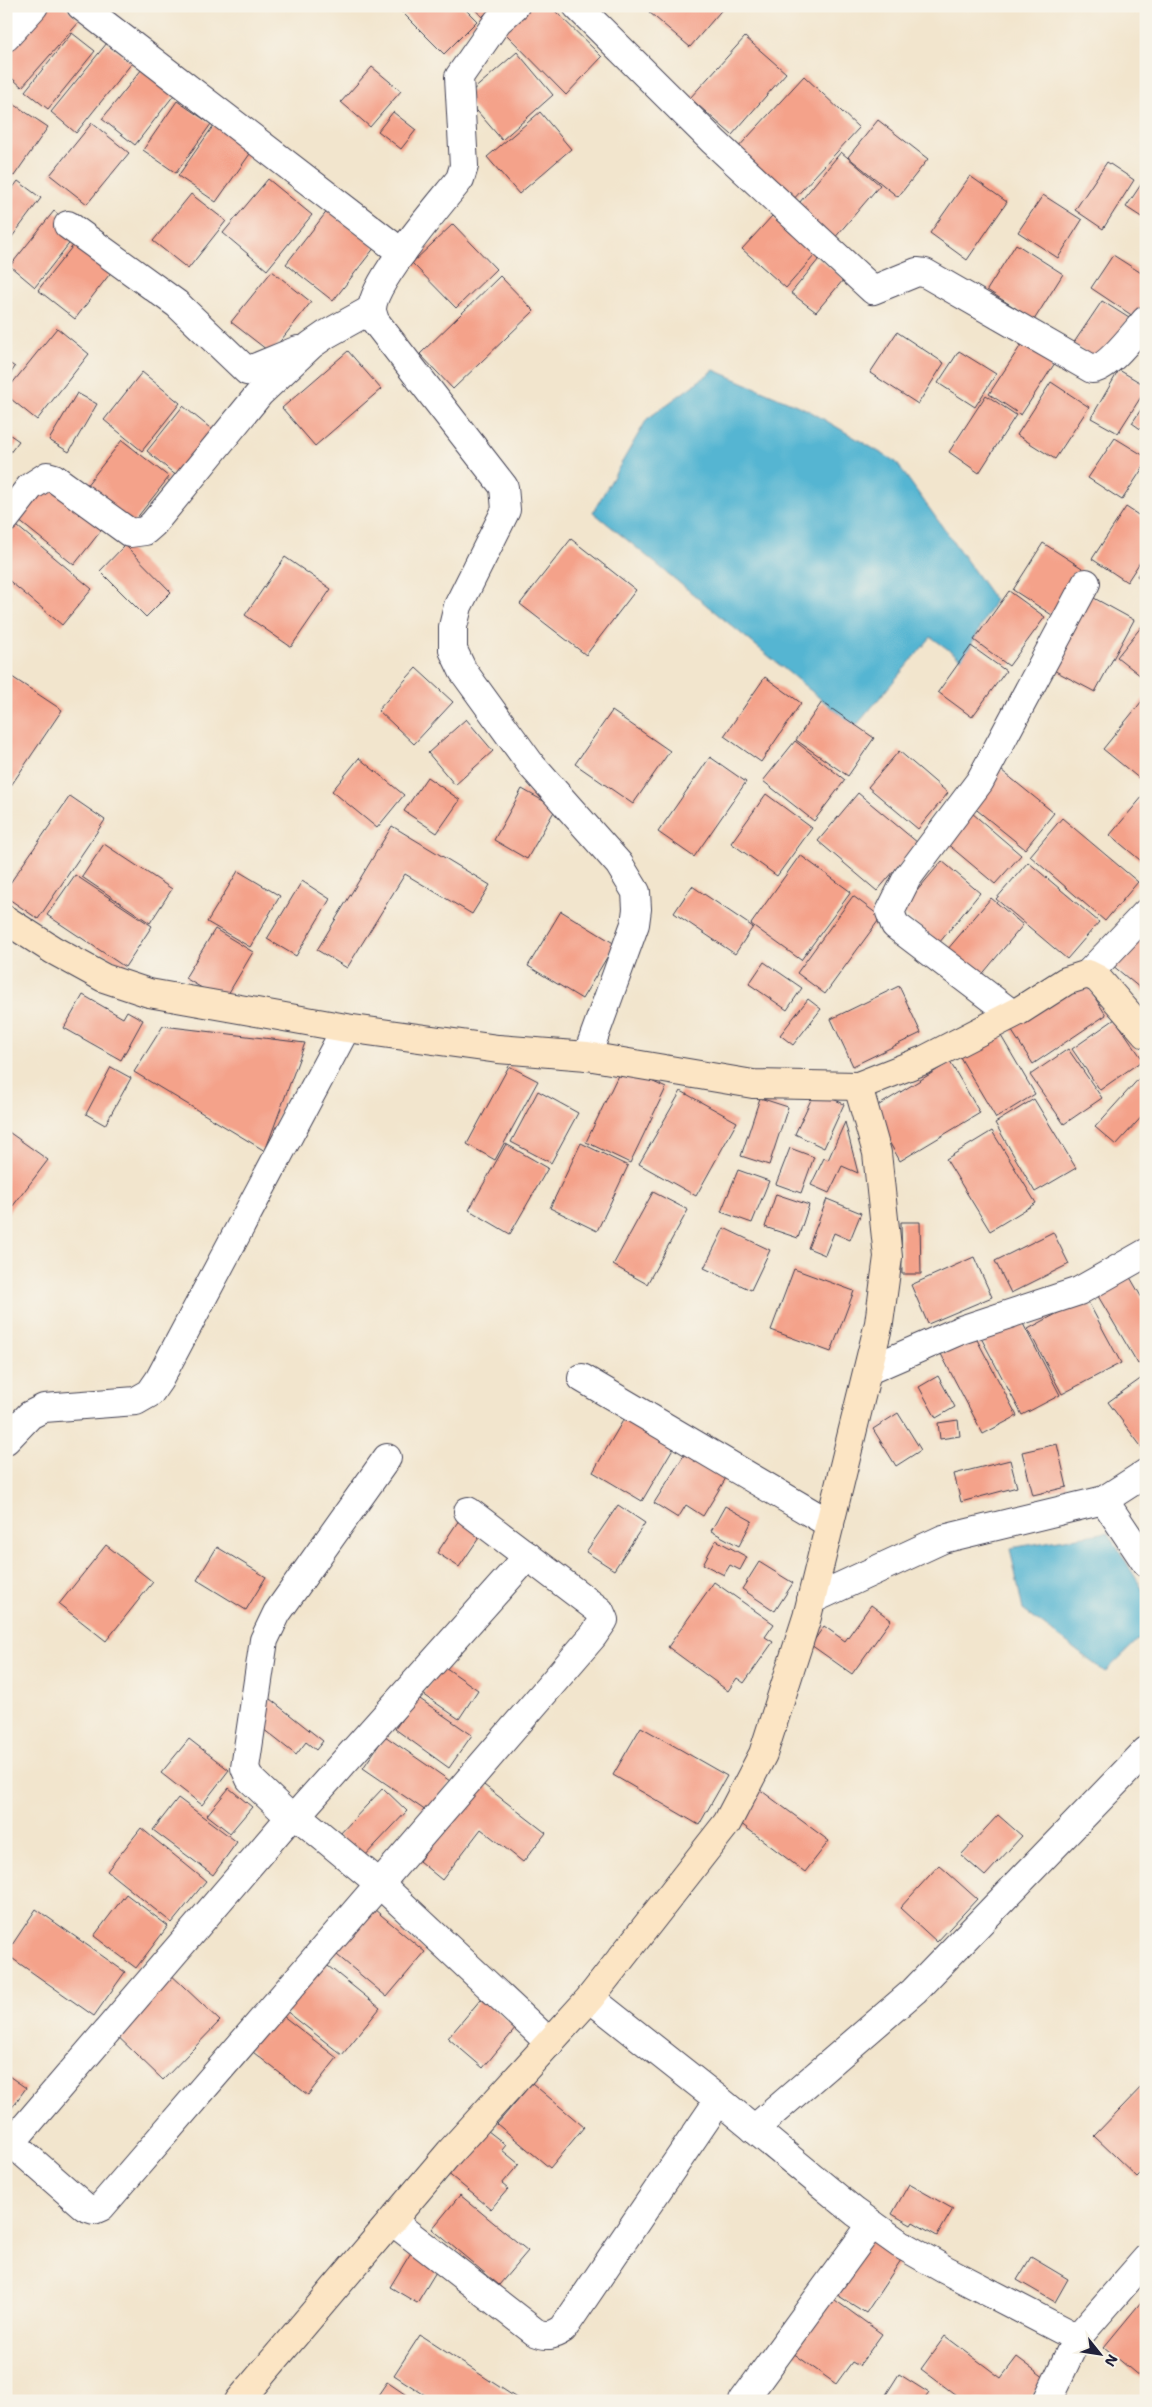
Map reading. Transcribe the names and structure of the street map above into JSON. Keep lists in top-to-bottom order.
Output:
{
  "north": "bottom right"
}
